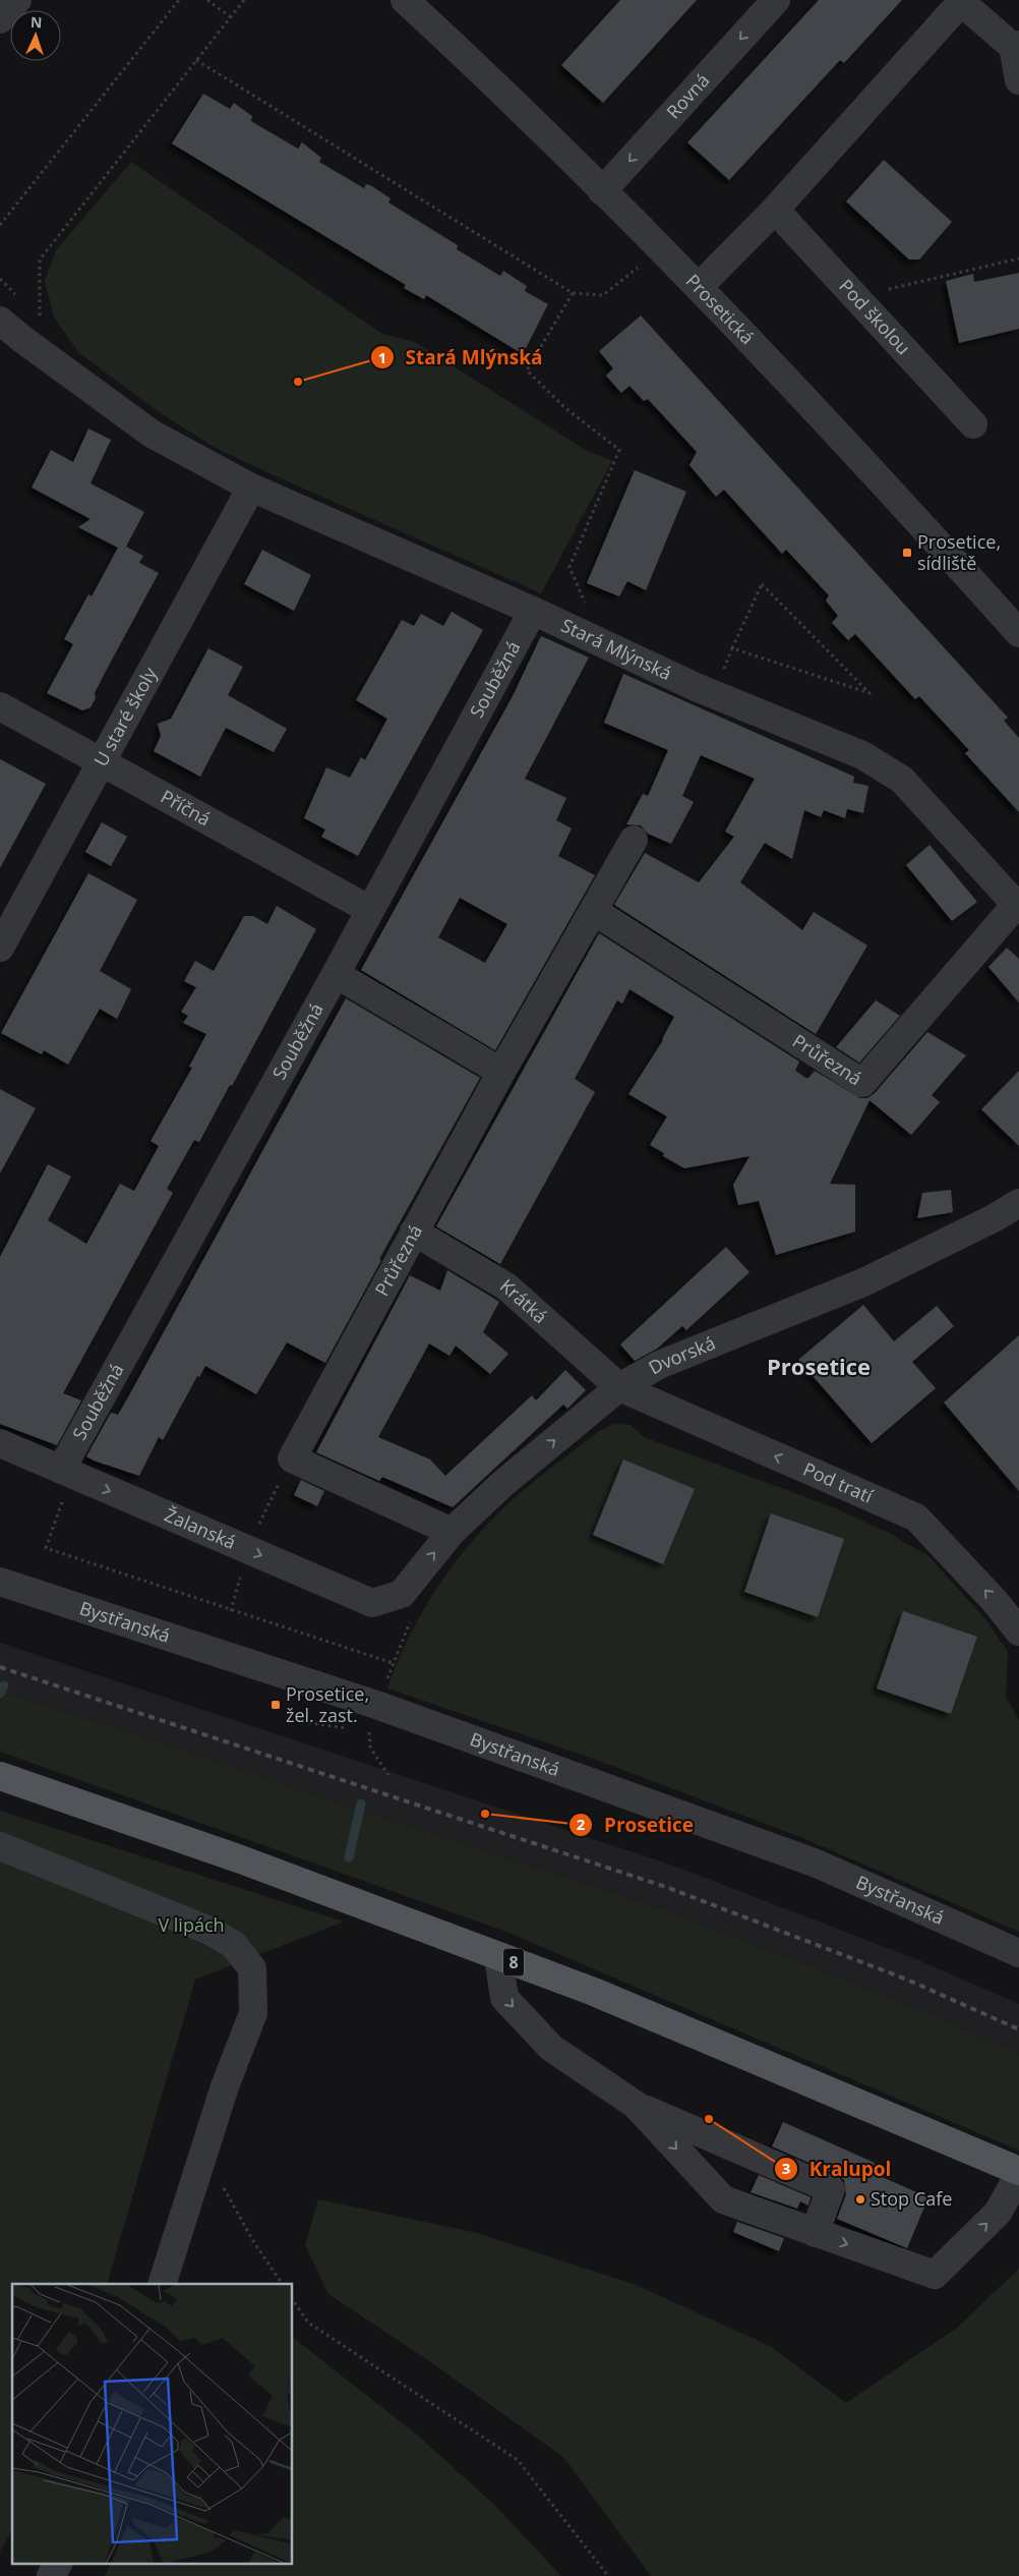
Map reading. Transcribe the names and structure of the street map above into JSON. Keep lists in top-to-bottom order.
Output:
{
  "streets": {
    "main road": ["8"],
    "street": [
      "Rovná",
      "Prosetická",
      "Pod školou",
      "Stará Mlýnská",
      "Souběžná",
      "U staré školy",
      "Příčná",
      "Průřezná",
      "Krátká",
      "Dvorská",
      "Pod tratí",
      "Žalanská",
      "Bystřanská"
    ]
  },
  "crossings": [
    ["Rovná", "Prosetická"],
    ["Stará Mlýnská", "Souběžná"],
    ["Stará Mlýnská", "U staré školy"],
    ["Stará Mlýnská", "Průřezná"],
    ["Souběžná", "Příčná"],
    ["Souběžná", "Žalanská"],
    ["U staré školy", "Příčná"],
    ["Průřezná", "Krátká"],
    ["Průřezná", "Dvorská"],
    ["Krátká", "Dvorská"],
    ["Krátká", "Pod tratí"],
    ["Dvorská", "Pod tratí"],
    ["Dvorská", "Žalanská"]
  ],
  "one_way": ["Dvorská", "Pod tratí", "Žalanská"],
  "districts": ["Prosetice"],
  "parks": ["V lipách"],
  "places": {
    "other": [
      "Stará Mlýnská",
      "Prosetice",
      "Kralupol",
      "Stop Cafe"
    ],
    "transit": ["Prosetice, sídliště", "Prosetice, žel. zast."]
  },
  "north": "top"
}
